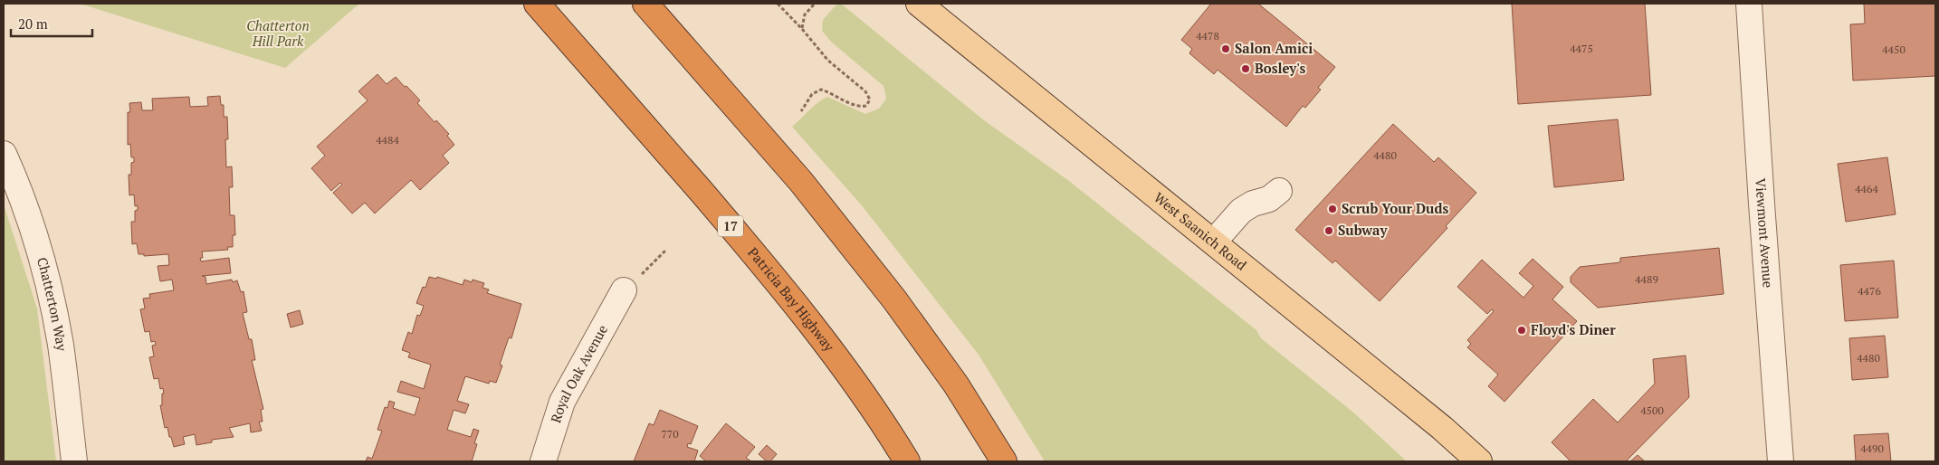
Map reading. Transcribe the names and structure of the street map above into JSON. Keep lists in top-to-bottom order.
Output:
{
  "streets": {
    "highway": ["17", "Patricia Bay Highway"],
    "main road": ["West Saanich Road"],
    "street": ["Viewmont Avenue", "Chatterton Way", "Royal Oak Avenue"]
  },
  "parks": ["Chatterton Hill Park"],
  "places": [
    "Salon Amici",
    "Bosley's",
    "Scrub Your Duds",
    "Subway",
    "Floyd's Diner"
  ],
  "house_numbers": [
    "4478",
    "4475",
    "4450",
    "4484",
    "4480",
    "4464",
    "4489",
    "4476",
    "4480",
    "4500",
    "770",
    "4490"
  ],
  "scale_bar": "20 m"
}
